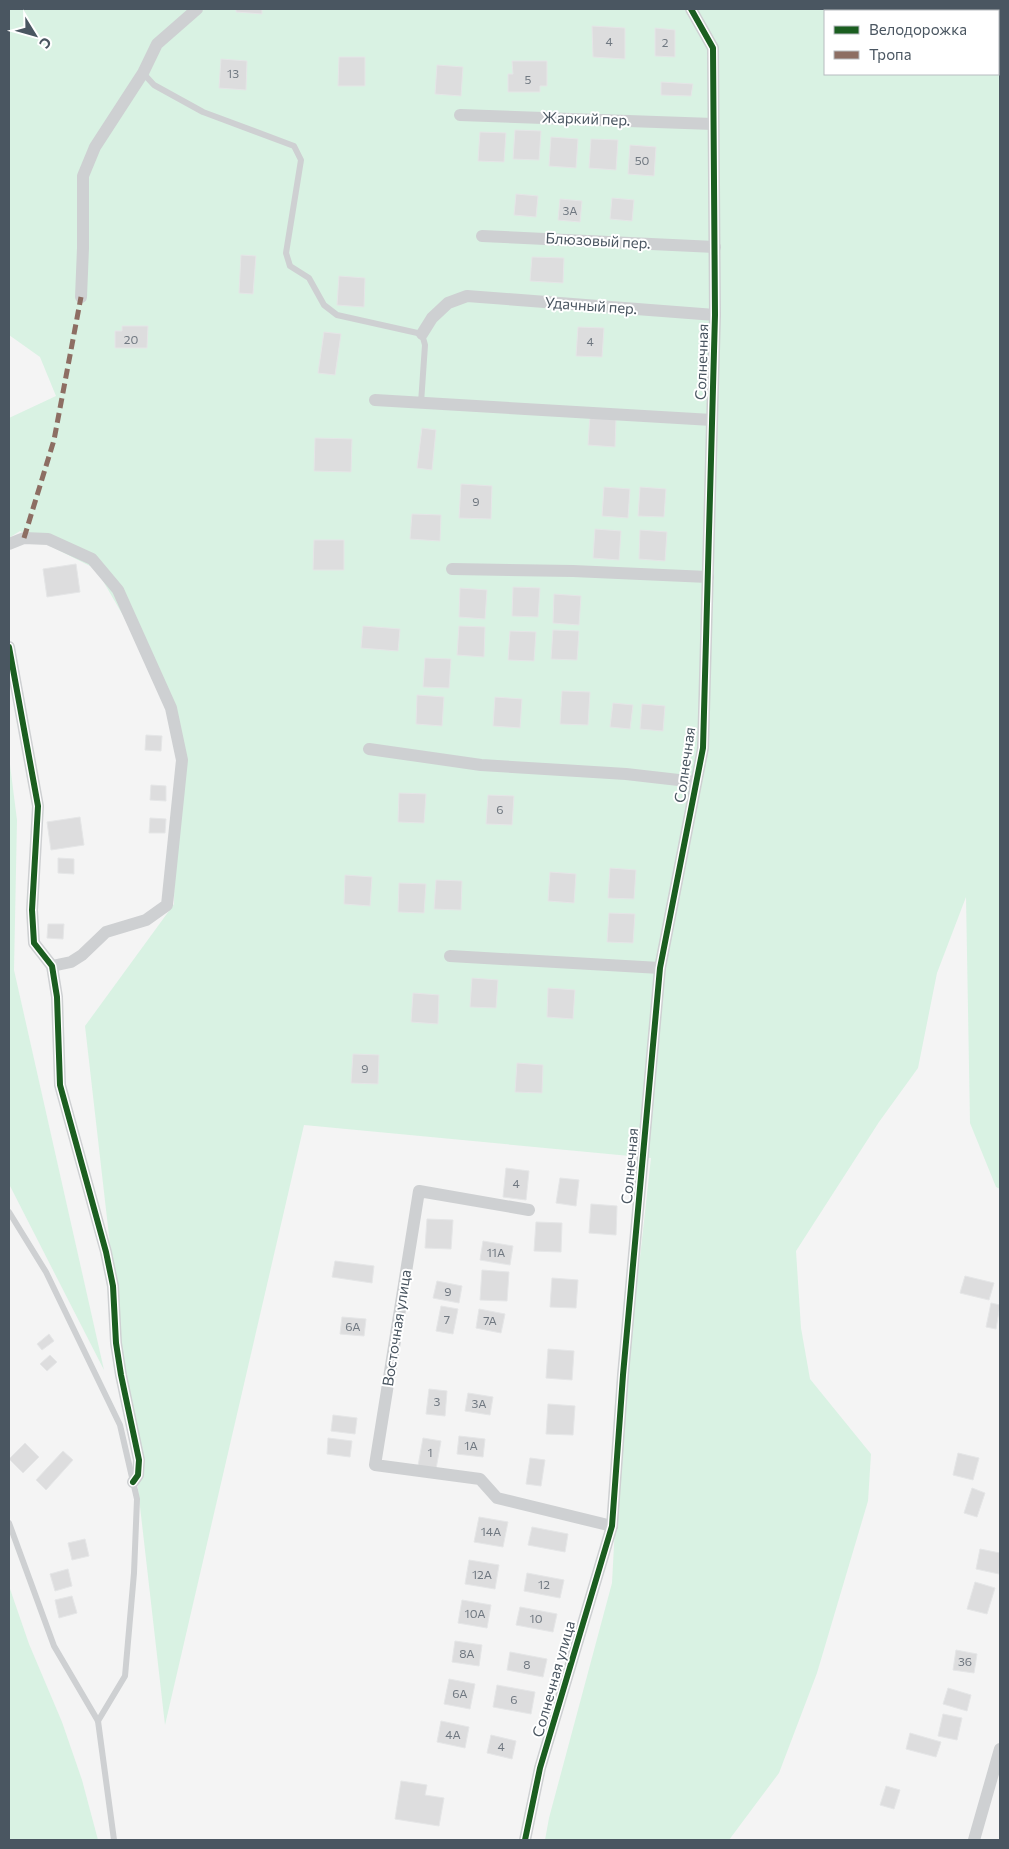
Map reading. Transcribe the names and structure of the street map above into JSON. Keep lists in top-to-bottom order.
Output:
{
  "streets": {
    "street": [
      "Жаркий пер.",
      "Блюзовый пер.",
      "Удачный пер.",
      "Солнечная",
      "Восточная улица",
      "Солнечная улица"
    ]
  },
  "crossings": [
    ["Жаркий пер.", "Солнечная"],
    ["Блюзовый пер.", "Солнечная"],
    ["Удачный пер.", "Солнечная"],
    ["Солнечная", "Восточная улица"],
    ["Солнечная", "Солнечная улица"],
    ["Восточная улица", "Солнечная улица"]
  ],
  "house_numbers": [
    "4",
    "2",
    "13",
    "5",
    "50",
    "3А",
    "20",
    "4",
    "9",
    "6",
    "9",
    "4",
    "11А",
    "9",
    "7",
    "7А",
    "6А",
    "3",
    "3А",
    "1А",
    "1",
    "14А",
    "12А",
    "12",
    "10А",
    "10",
    "8А",
    "36",
    "8",
    "6А",
    "6",
    "4А",
    "4"
  ],
  "legend": ["Велодорожка", "Тропа"],
  "north": "bottom right"
}
